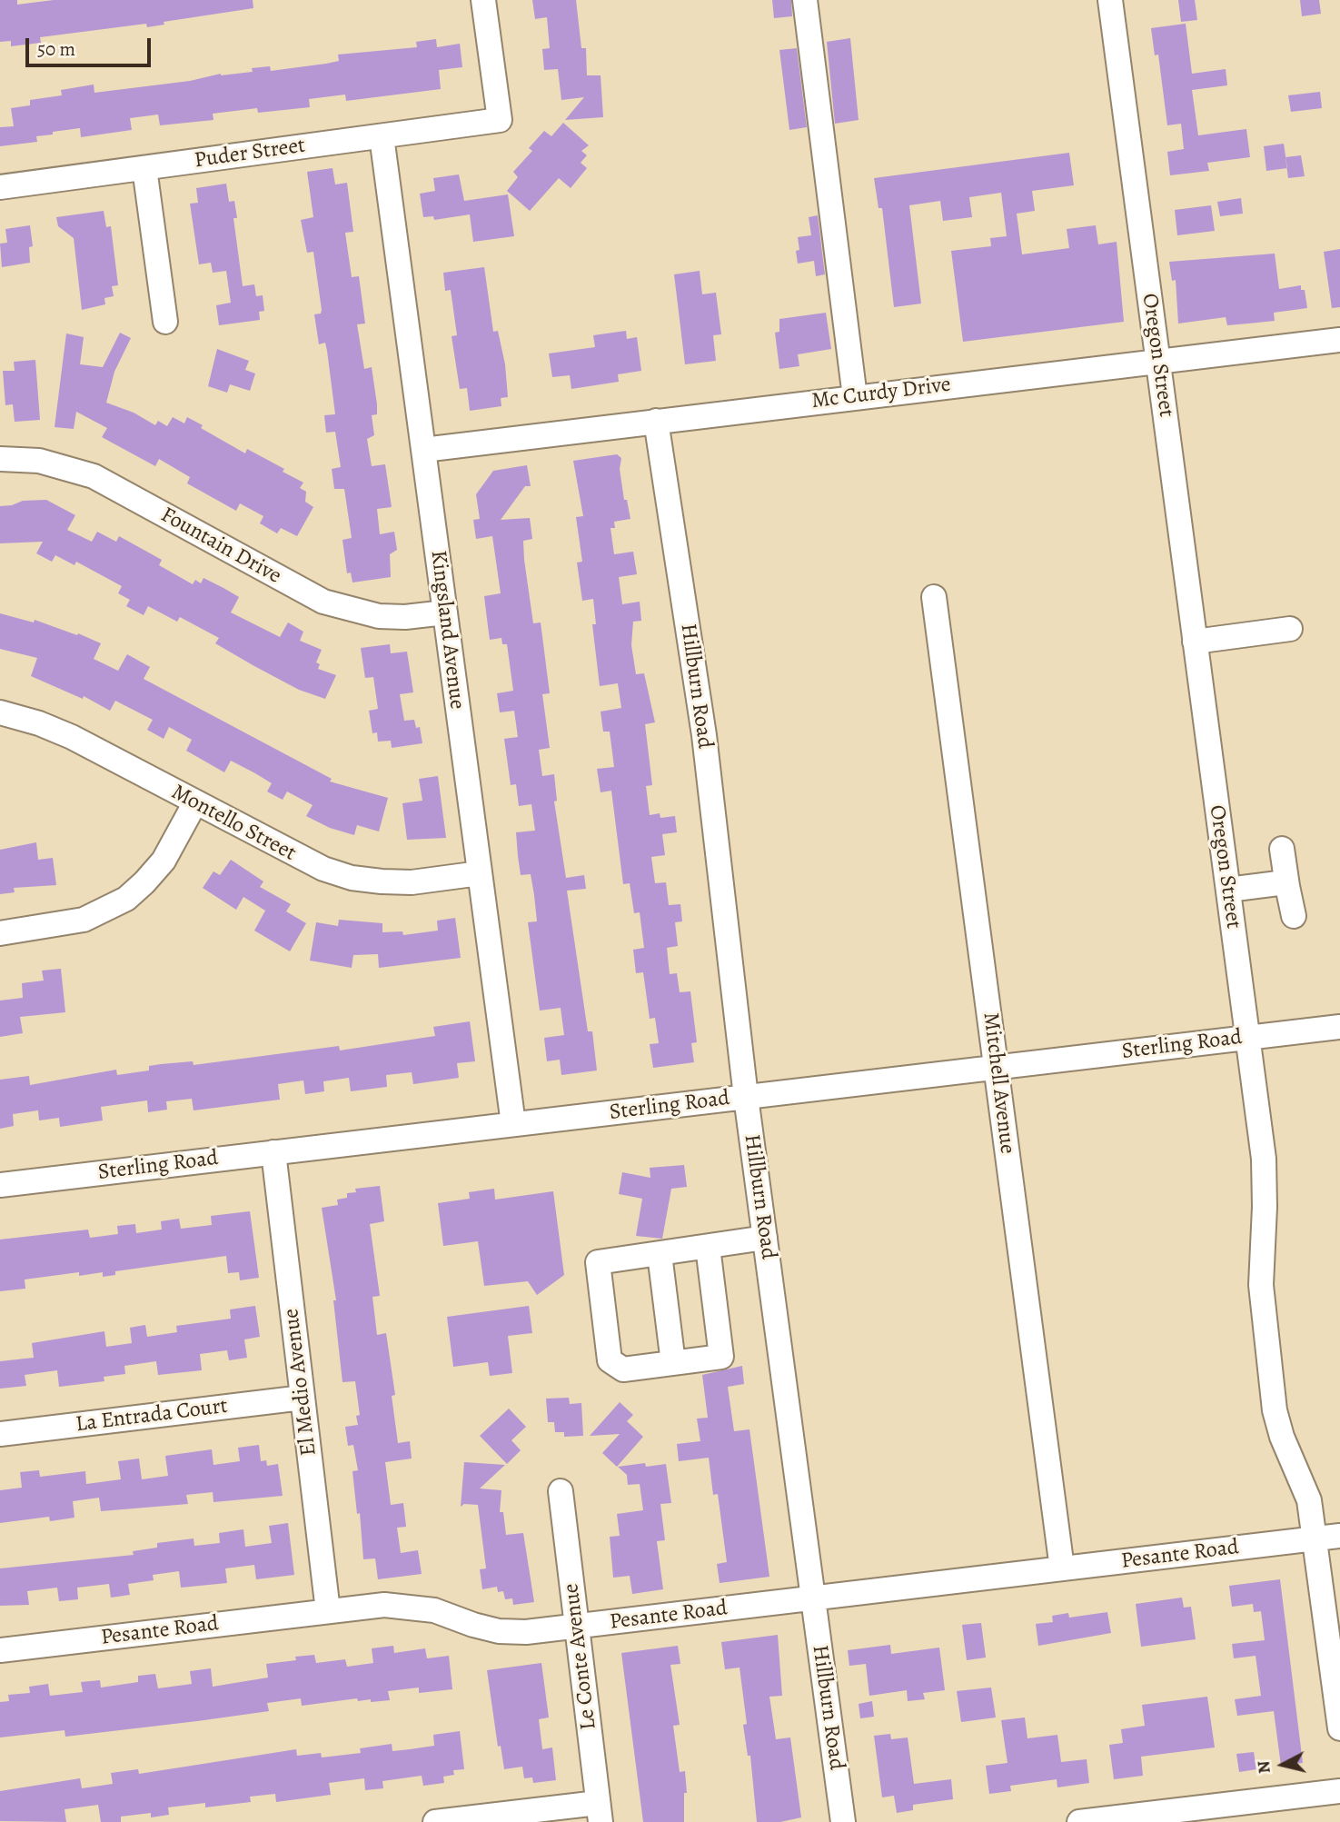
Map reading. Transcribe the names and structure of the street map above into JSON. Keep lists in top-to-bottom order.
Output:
{
  "streets": {
    "street": [
      "Puder Street",
      "Oregon Street",
      "Mc Curdy Drive",
      "Fountain Drive",
      "Kingsland Avenue",
      "Hillburn Road",
      "Montello Street",
      "Sterling Road",
      "Mitchell Avenue",
      "El Medio Avenue",
      "La Entrada Court",
      "Pesante Road",
      "Le Conte Avenue"
    ]
  },
  "crossings": [
    ["Puder Street", "Kingsland Avenue"],
    ["Oregon Street", "Mc Curdy Drive"],
    ["Oregon Street", "Sterling Road"],
    ["Oregon Street", "Pesante Road"],
    ["Mc Curdy Drive", "Kingsland Avenue"],
    ["Mc Curdy Drive", "Hillburn Road"],
    ["Fountain Drive", "Kingsland Avenue"],
    ["Kingsland Avenue", "Montello Street"],
    ["Kingsland Avenue", "Sterling Road"],
    ["Hillburn Road", "Sterling Road"],
    ["Hillburn Road", "Pesante Road"],
    ["Sterling Road", "Mitchell Avenue"],
    ["Sterling Road", "El Medio Avenue"],
    ["Mitchell Avenue", "Pesante Road"],
    ["El Medio Avenue", "La Entrada Court"],
    ["El Medio Avenue", "Pesante Road"],
    ["Pesante Road", "Le Conte Avenue"]
  ],
  "scale_bar": "50 m",
  "north": "left"
}
